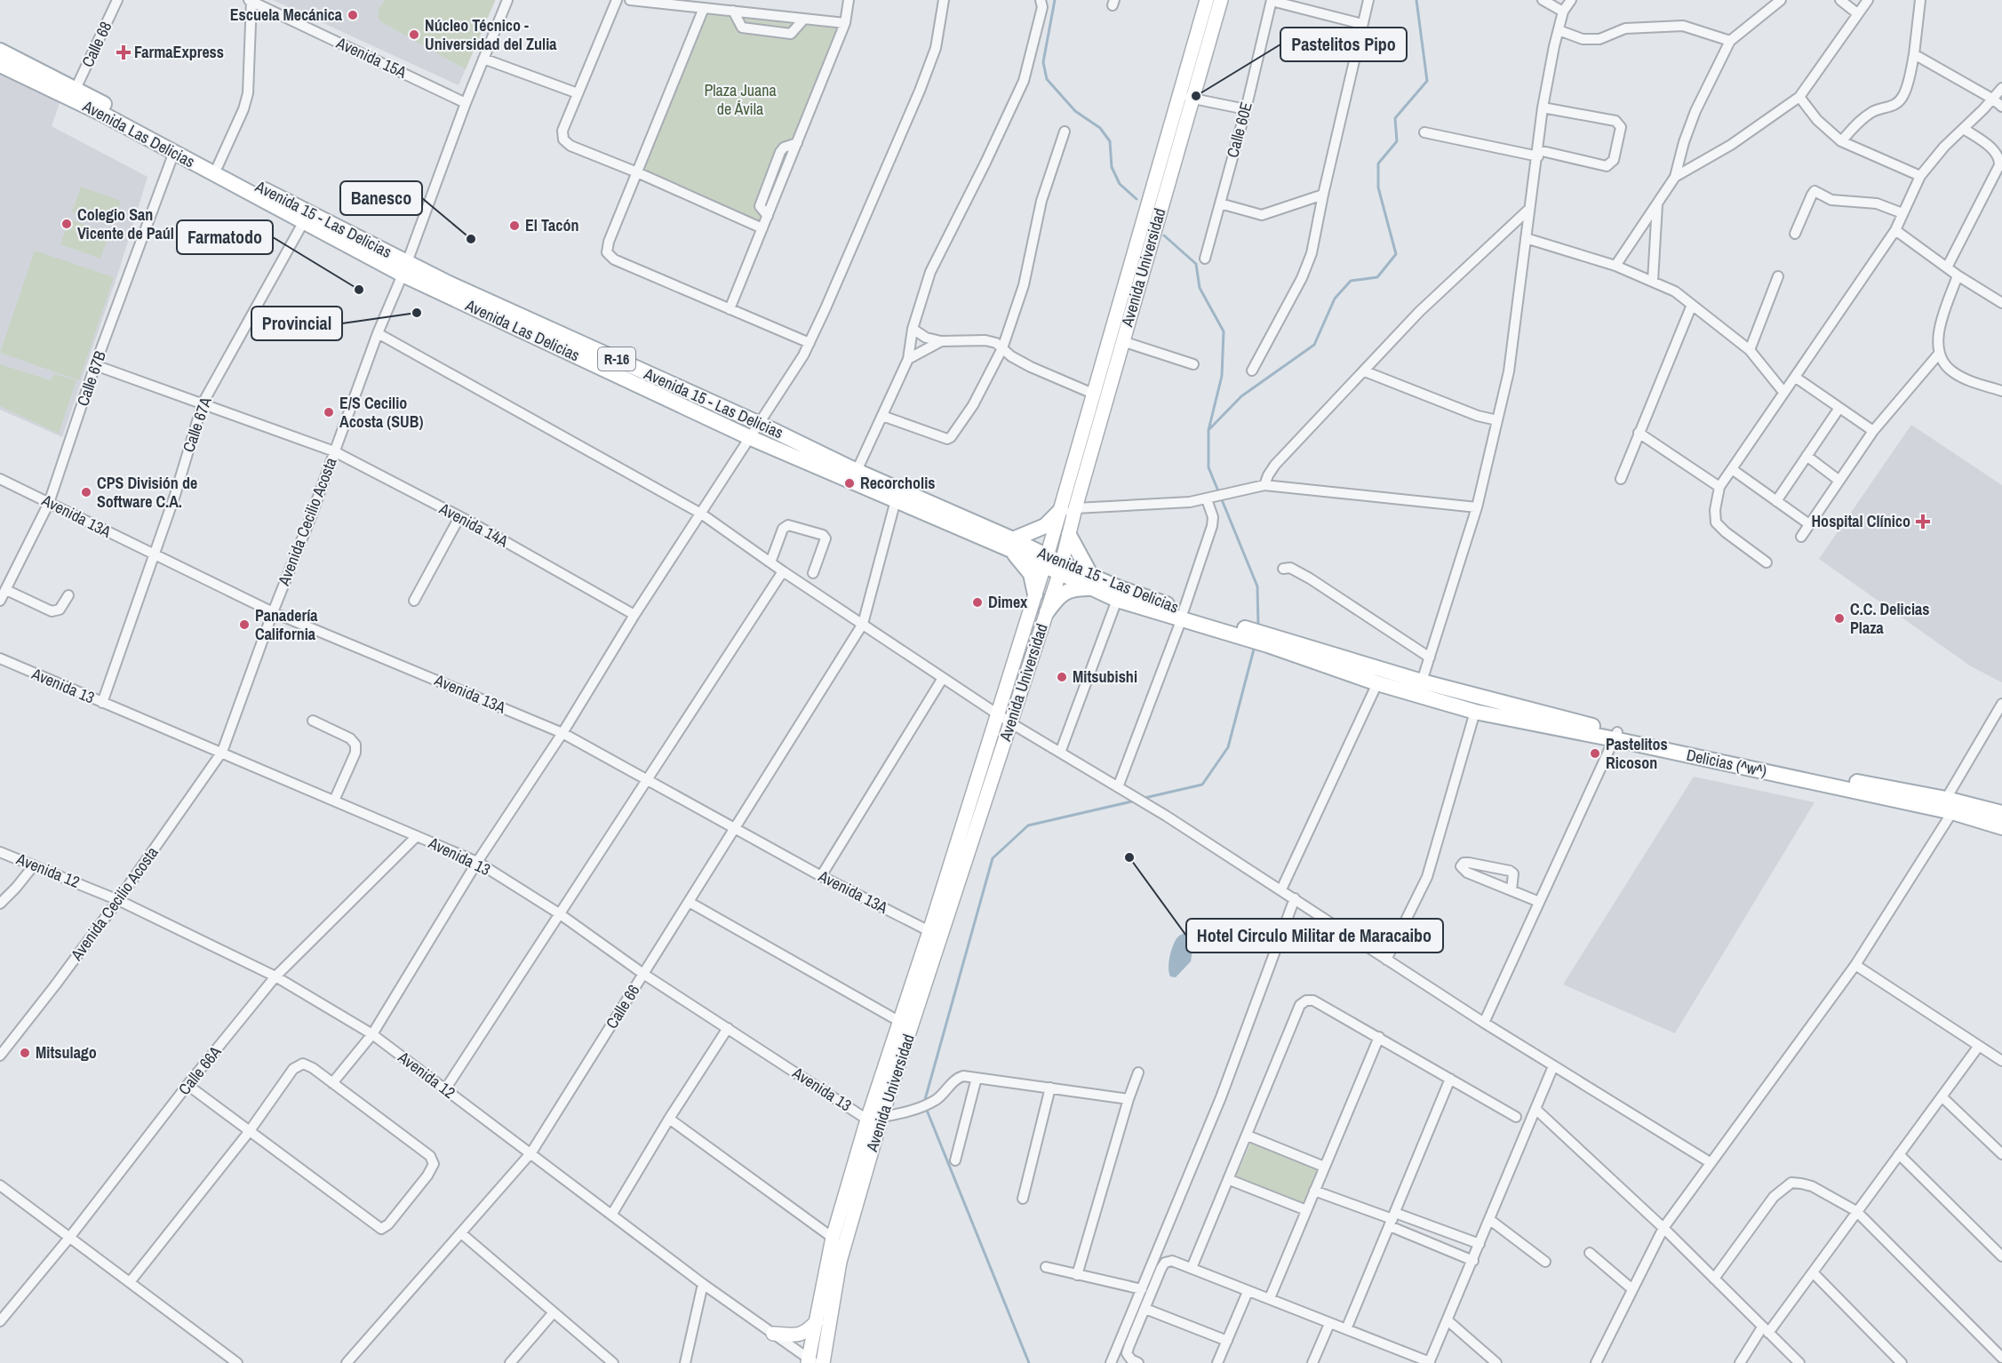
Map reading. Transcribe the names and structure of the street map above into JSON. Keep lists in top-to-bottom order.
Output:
{
  "streets": {
    "main road": [
      "Avenida Las Delicias",
      "Avenida 15 - Las Delicias",
      "R-16",
      "Delicias (^w^)"
    ],
    "street": [
      "Calle 68",
      "Avenida 15A",
      "Calle 60E",
      "Avenida Universidad",
      "Calle 67B",
      "Calle 67A",
      "Avenida 13A",
      "Avenida Cecilio Acosta",
      "Avenida 14A",
      "Avenida 13",
      "Avenida 12",
      "Calle 66",
      "Calle 66A"
    ]
  },
  "crossings": [
    ["Calle 68", "Avenida 15 - Las Delicias"],
    ["Avenida 15A", "Avenida Cecilio Acosta"],
    ["Avenida Las Delicias", "Avenida 15 - Las Delicias"],
    ["Avenida Las Delicias", "Avenida Universidad"],
    ["Avenida Las Delicias", "Calle 67B"],
    ["Avenida Las Delicias", "Calle 67A"],
    ["Avenida Las Delicias", "Avenida Cecilio Acosta"],
    ["Avenida Las Delicias", "Delicias (^w^)"],
    ["Avenida Las Delicias", "Calle 66"],
    ["Avenida 15 - Las Delicias", "Avenida Cecilio Acosta"],
    ["Avenida Universidad", "Avenida 13A"],
    ["Avenida Universidad", "Avenida 13"],
    ["Avenida Universidad", "Avenida 12"],
    ["Calle 67B", "Avenida 13A"],
    ["Calle 67B", "Avenida 14A"],
    ["Calle 67A", "Avenida 13A"],
    ["Calle 67A", "Avenida 14A"],
    ["Calle 67A", "Avenida 13"],
    ["Avenida 13A", "Avenida Cecilio Acosta"],
    ["Avenida 13A", "Calle 66"],
    ["Avenida Cecilio Acosta", "Avenida 14A"],
    ["Avenida Cecilio Acosta", "Avenida 13"],
    ["Avenida Cecilio Acosta", "Avenida 12"],
    ["Avenida 13", "Calle 66"],
    ["Avenida 13", "Calle 66A"],
    ["Avenida 12", "Calle 66"],
    ["Avenida 12", "Calle 66A"]
  ],
  "parks": ["Plaza Juana de Ávila"],
  "places": {
    "other": [
      "Escuela Mecánica",
      "Núcleo Técnico - Universidad del Zulia",
      "Pastelitos Pipo",
      "Colegio San Vicente de Paúl",
      "El Tacón",
      "Banesco",
      "Farmatodo",
      "Provincial",
      "E/S Cecilio Acosta (SUB)",
      "Recorcholis",
      "CPS División de Software C.A.",
      "Dimex",
      "C.C. Delicias Plaza",
      "Panadería California",
      "Mitsubishi",
      "Pastelitos Ricoson",
      "Hotel Circulo Militar de Maracaibo",
      "Mitsulago"
    ],
    "health": ["FarmaExpress", "Hospital Clínico"]
  }
}
